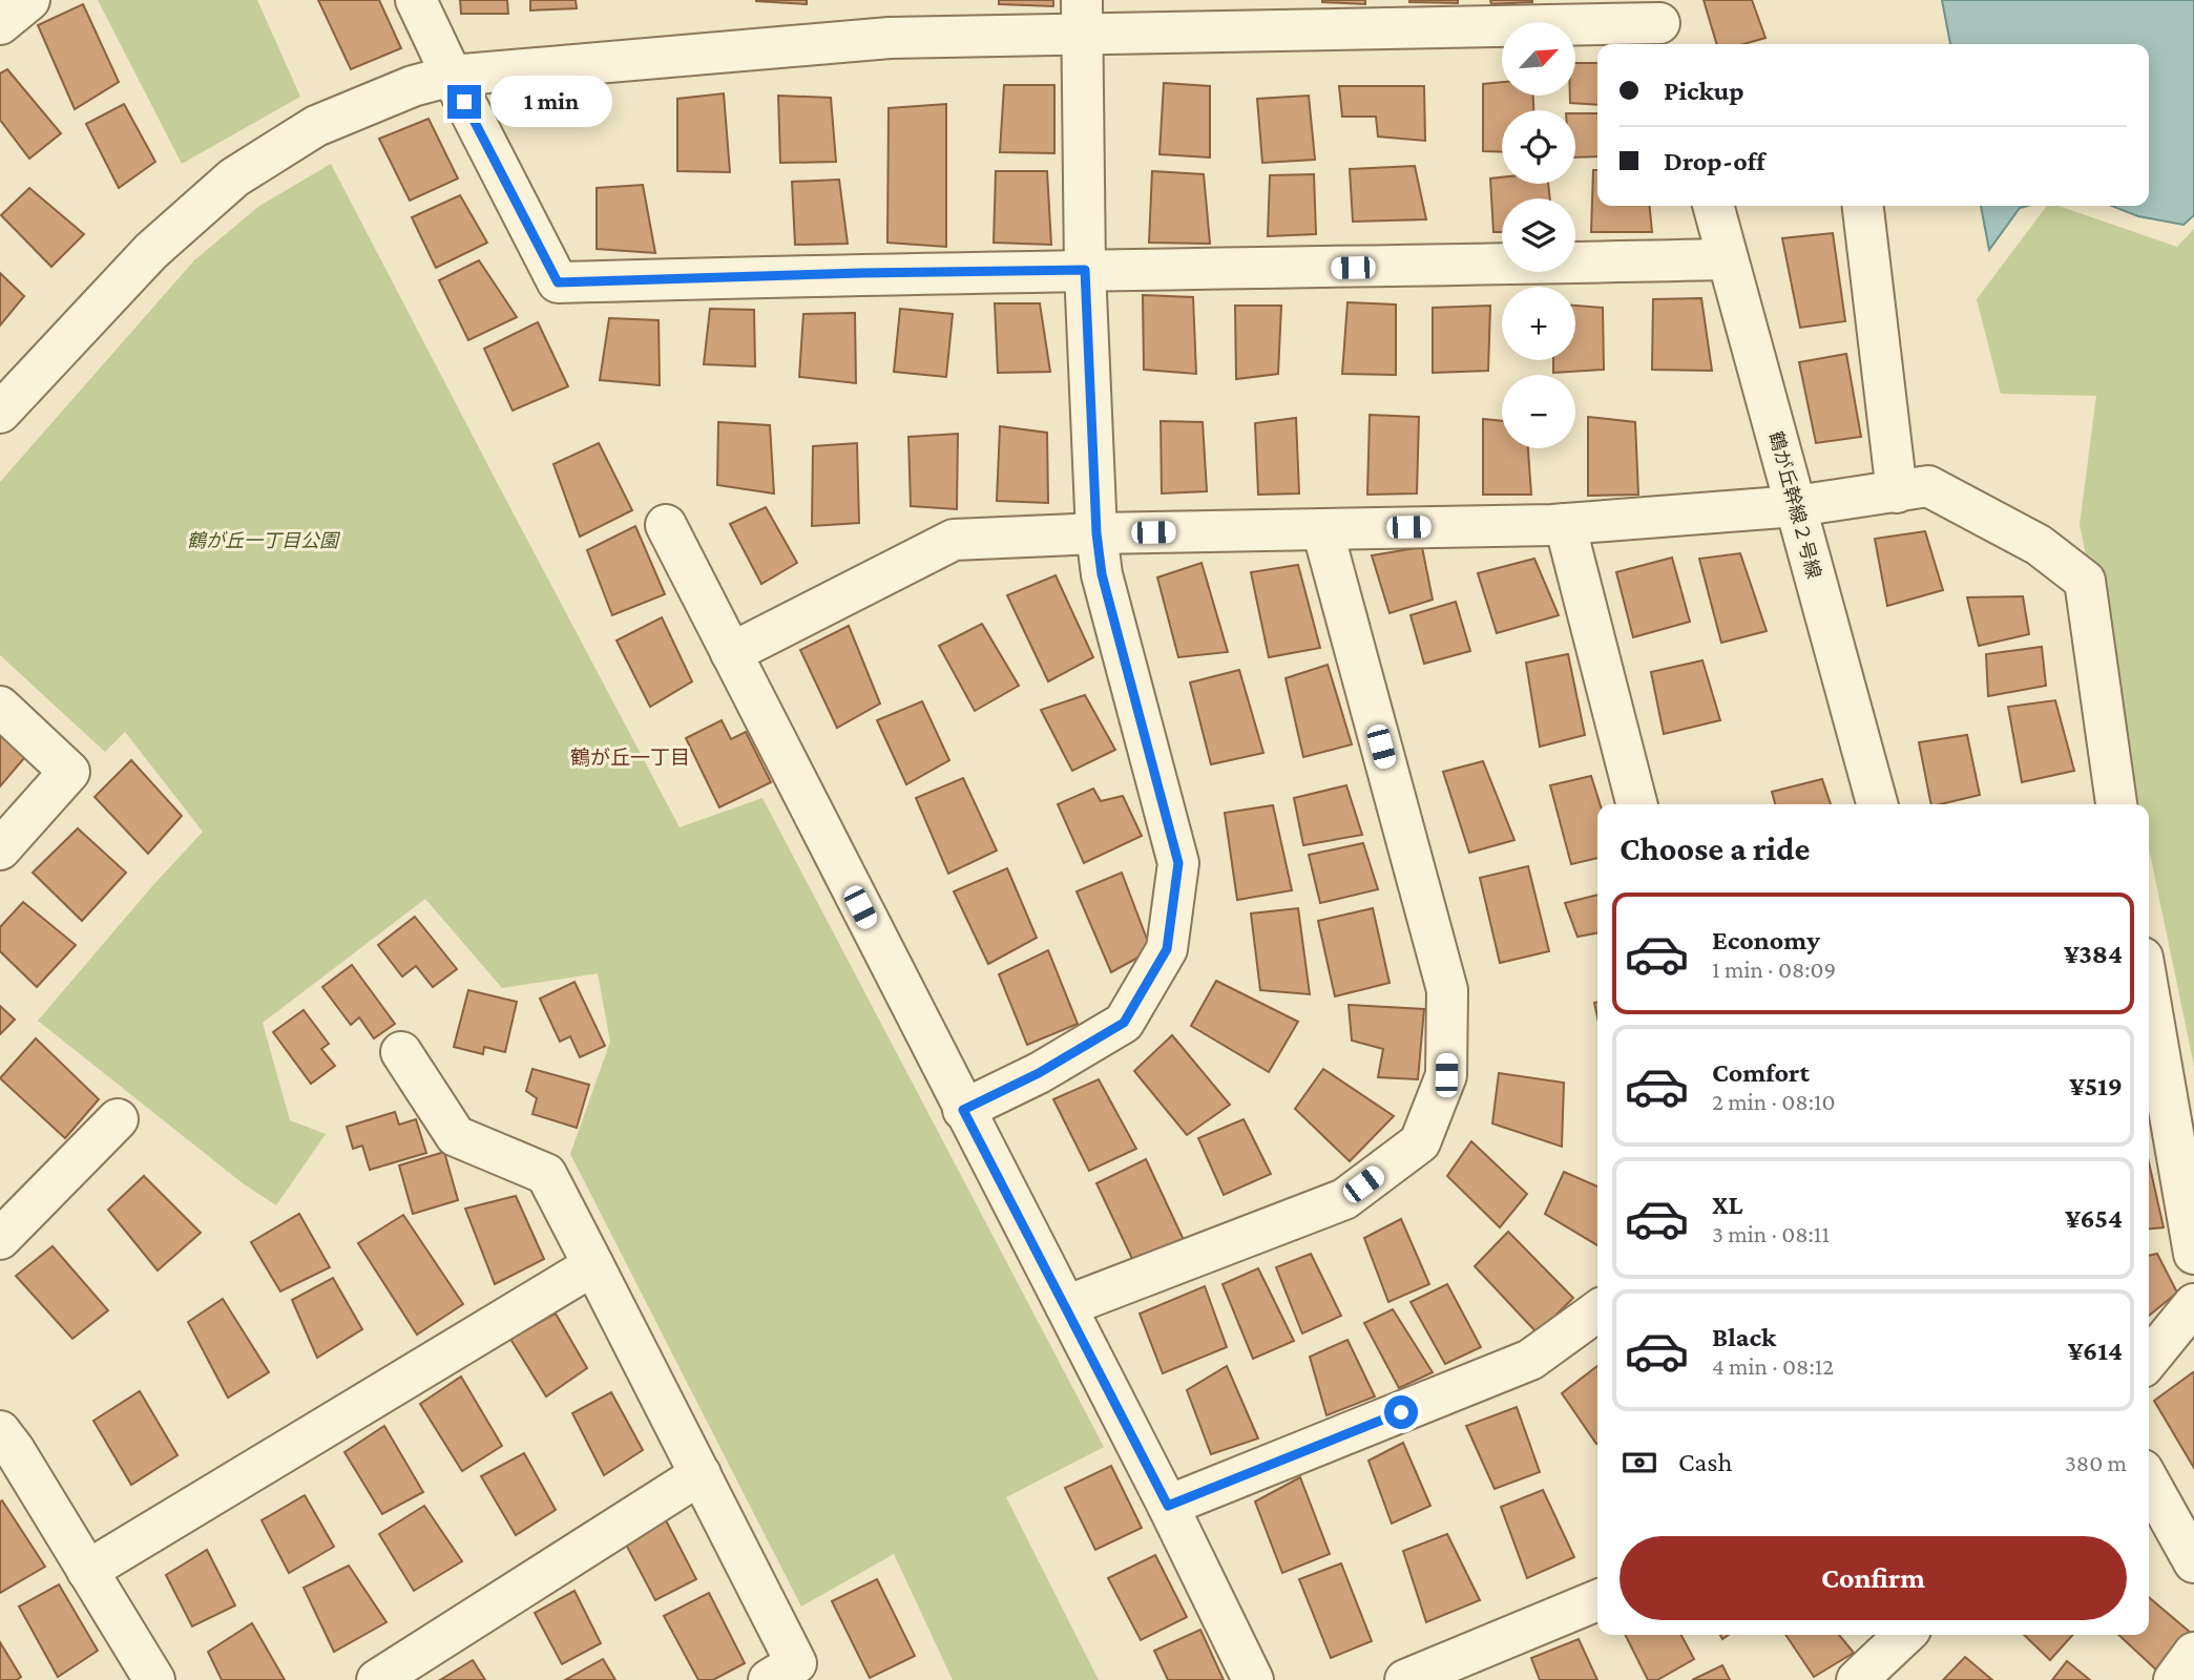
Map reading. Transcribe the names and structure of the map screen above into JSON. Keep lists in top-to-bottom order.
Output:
{
  "streets": {
    "street": ["鶴が丘幹線２号線"]
  },
  "districts": ["鶴が丘一丁目"],
  "parks": ["鶴が丘一丁目公園"],
  "north": "top right",
  "page": {
    "map_buttons": ["+", "−"],
    "banner": ["Pickup", "Drop-off"],
    "bubble": "1 min",
    "heading": "Choose a ride",
    "list": [
      {
        "name": "Economy",
        "note": "1 min · 08:09",
        "value": "¥384"
      },
      {
        "name": "Comfort",
        "note": "2 min · 08:10",
        "value": "¥519"
      },
      {
        "name": "XL",
        "note": "3 min · 08:11",
        "value": "¥654"
      },
      {
        "name": "Black",
        "note": "4 min · 08:12",
        "value": "¥614"
      }
    ],
    "pay": ["Cash", "380 m"],
    "buttons": "Confirm"
  }
}
